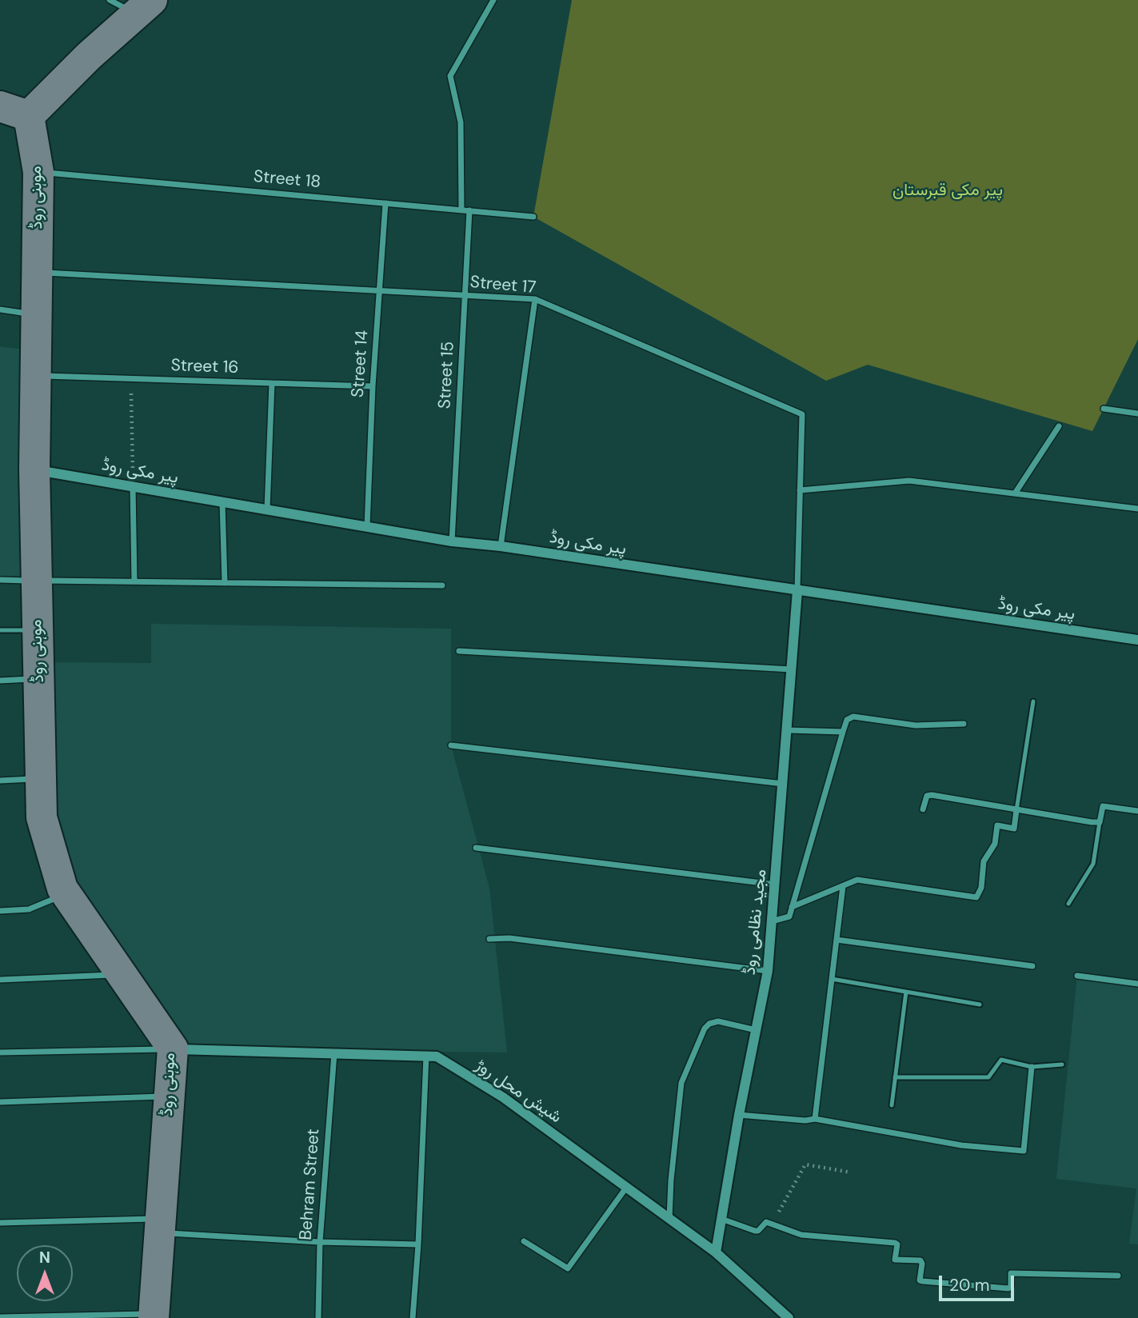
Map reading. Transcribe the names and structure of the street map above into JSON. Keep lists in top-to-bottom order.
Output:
{
  "streets": {
    "main road": ["موہنی روڈ"],
    "street": [
      "Street 18",
      "Street 17",
      "Street 14",
      "Street 16",
      "Street 15",
      "پیر مکی روڈ",
      "مجید نظامی روڈ",
      "شیش محل روڑ",
      "Behram Street"
    ]
  },
  "crossings": [
    ["Street 18", "موہنی روڈ"],
    ["Street 18", "Street 14"],
    ["Street 18", "Street 15"],
    ["موہنی روڈ", "Street 17"],
    ["موہنی روڈ", "Street 16"],
    ["موہنی روڈ", "پیر مکی روڈ"],
    ["موہنی روڈ", "شیش محل روڑ"],
    ["Street 17", "Street 14"],
    ["Street 17", "Street 15"],
    ["Street 17", "پیر مکی روڈ"],
    ["Street 17", "مجید نظامی روڈ"],
    ["Street 14", "Street 16"],
    ["Street 14", "پیر مکی روڈ"],
    ["Street 15", "پیر مکی روڈ"],
    ["پیر مکی روڈ", "مجید نظامی روڈ"],
    ["مجید نظامی روڈ", "شیش محل روڑ"],
    ["شیش محل روڑ", "Behram Street"]
  ],
  "parks": ["پیر مکی قبرستان"],
  "scale_bar": "20 m",
  "north": "top"
}
